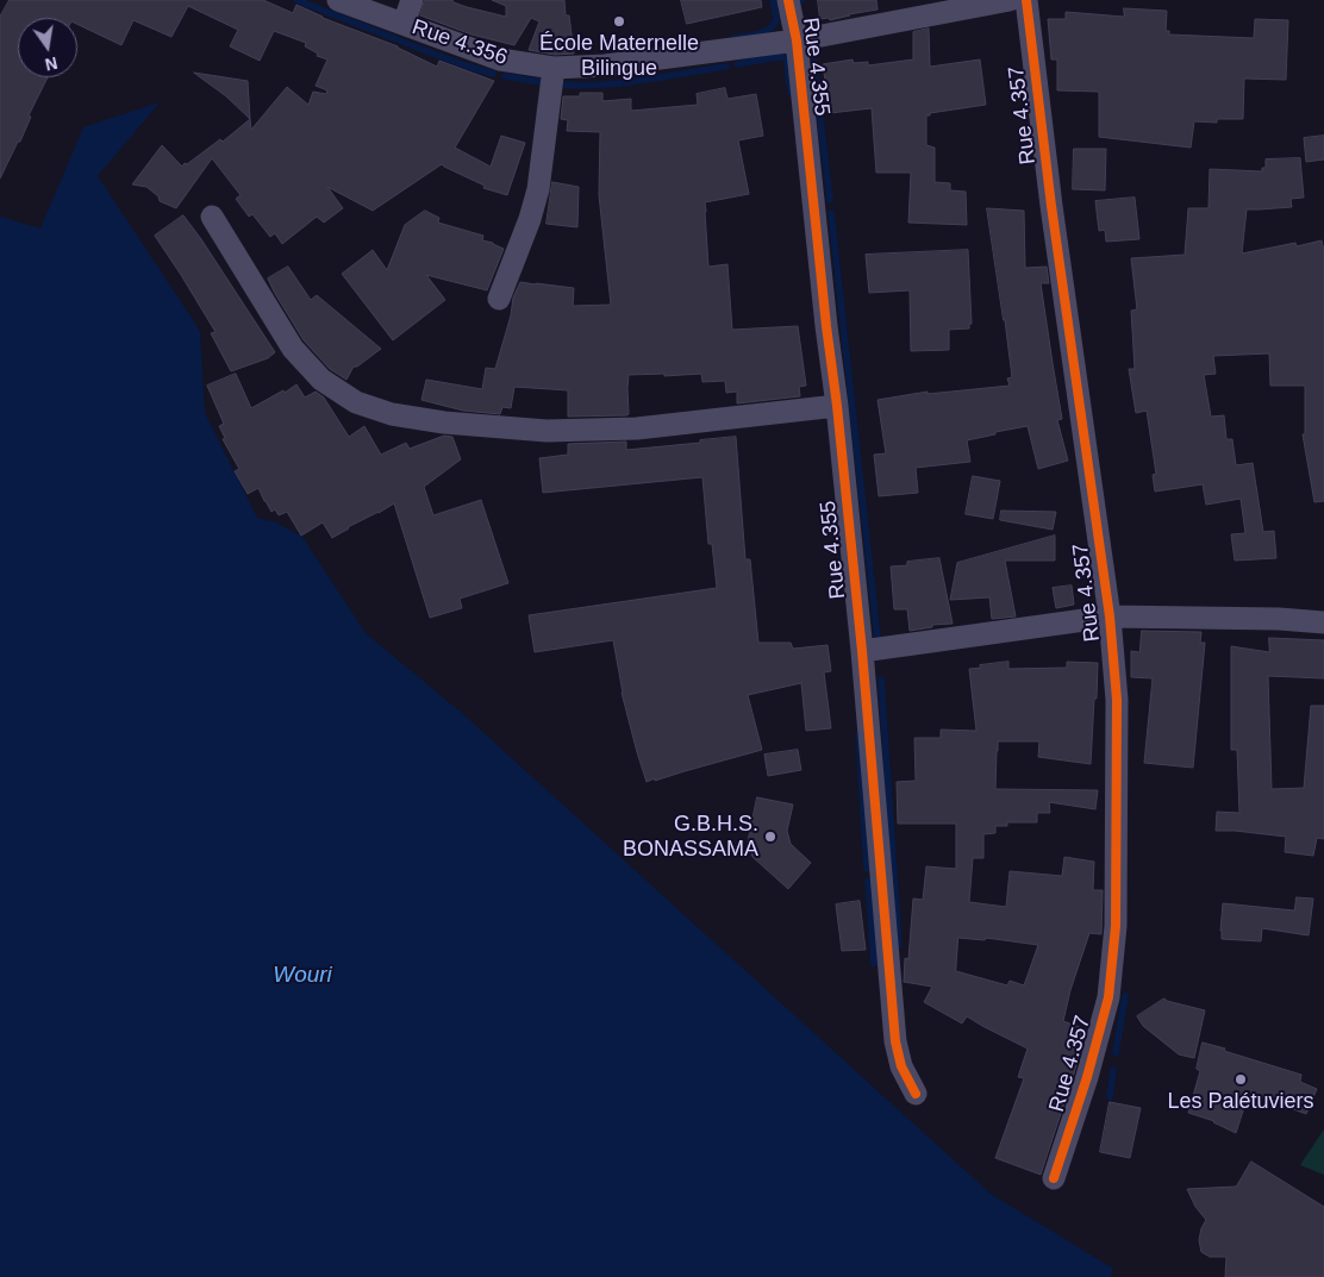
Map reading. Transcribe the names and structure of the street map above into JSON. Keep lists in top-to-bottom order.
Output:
{
  "streets": {
    "street": ["Rue 4.356", "Rue 4.355", "Rue 4.357"]
  },
  "crossings": [
    ["Rue 4.356", "Rue 4.355"]
  ],
  "water": ["Wouri"],
  "places": ["École Maternelle Bilingue", "G.B.H.S. BONASSAMA", "Les Palétuviers"],
  "north": "bottom"
}
